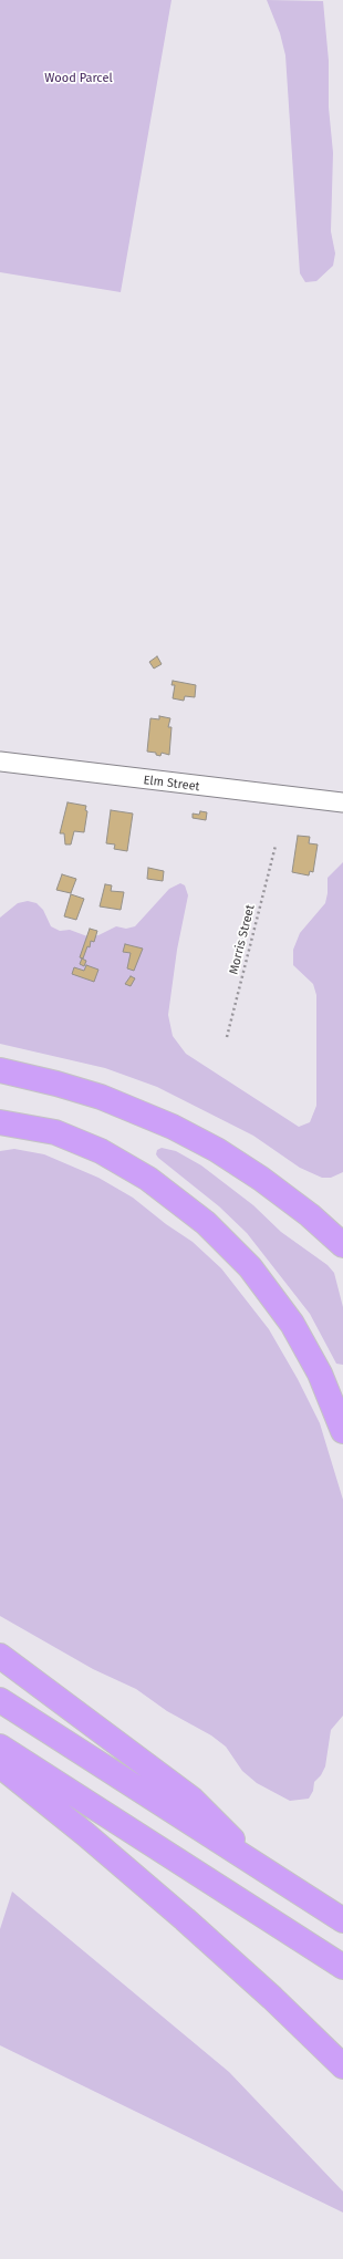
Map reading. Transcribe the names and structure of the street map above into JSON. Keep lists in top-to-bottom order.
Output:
{
  "streets": {
    "street": ["Elm Street"],
    "path": ["Morris Street"]
  },
  "parks": ["Wood Parcel"]
}
